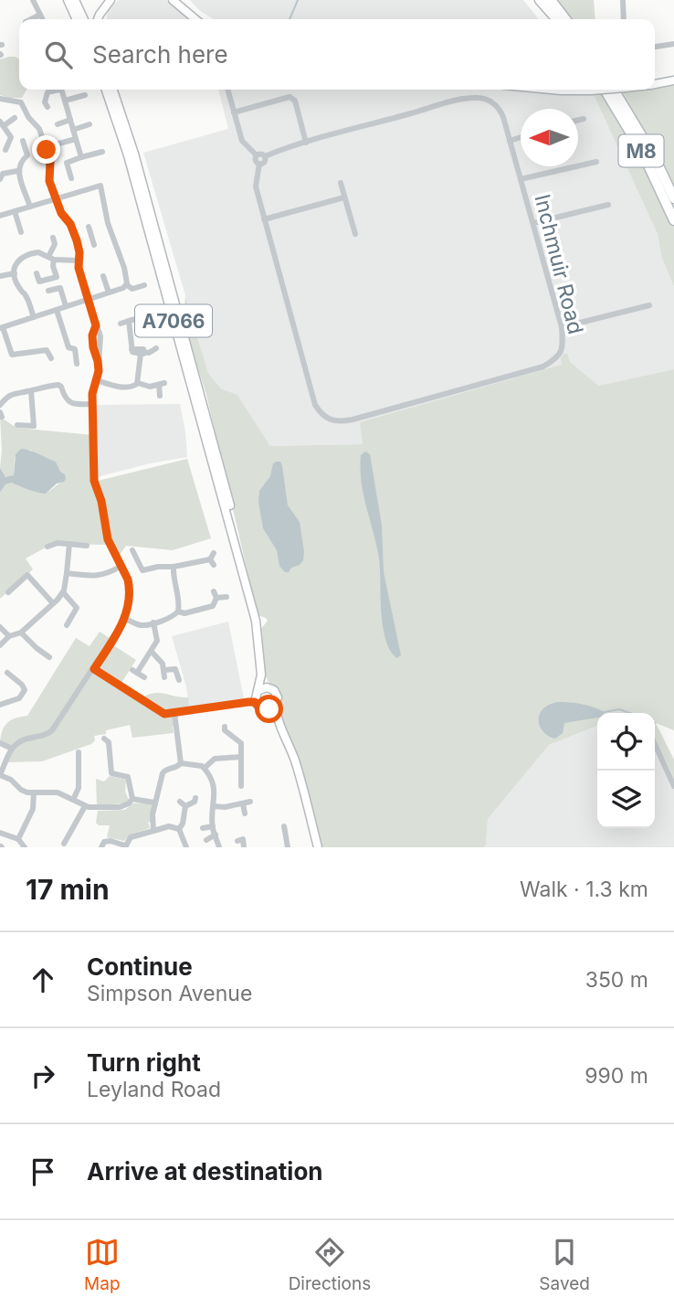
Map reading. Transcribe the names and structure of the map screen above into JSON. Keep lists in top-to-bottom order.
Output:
{
  "streets": {
    "highway": ["M8"],
    "main road": ["A7066"],
    "street": ["Inchmuir Road"]
  },
  "north": "left",
  "page": {
    "search": "Search here",
    "heading": ["17 min", "Walk · 1.3 km"],
    "list": [
      ["Continue", "Simpson Avenue", "350 m"],
      ["Turn right", "Leyland Road", "990 m"],
      "Arrive at destination"
    ],
    "nav": ["Map", "Directions", "Saved"]
  }
}
